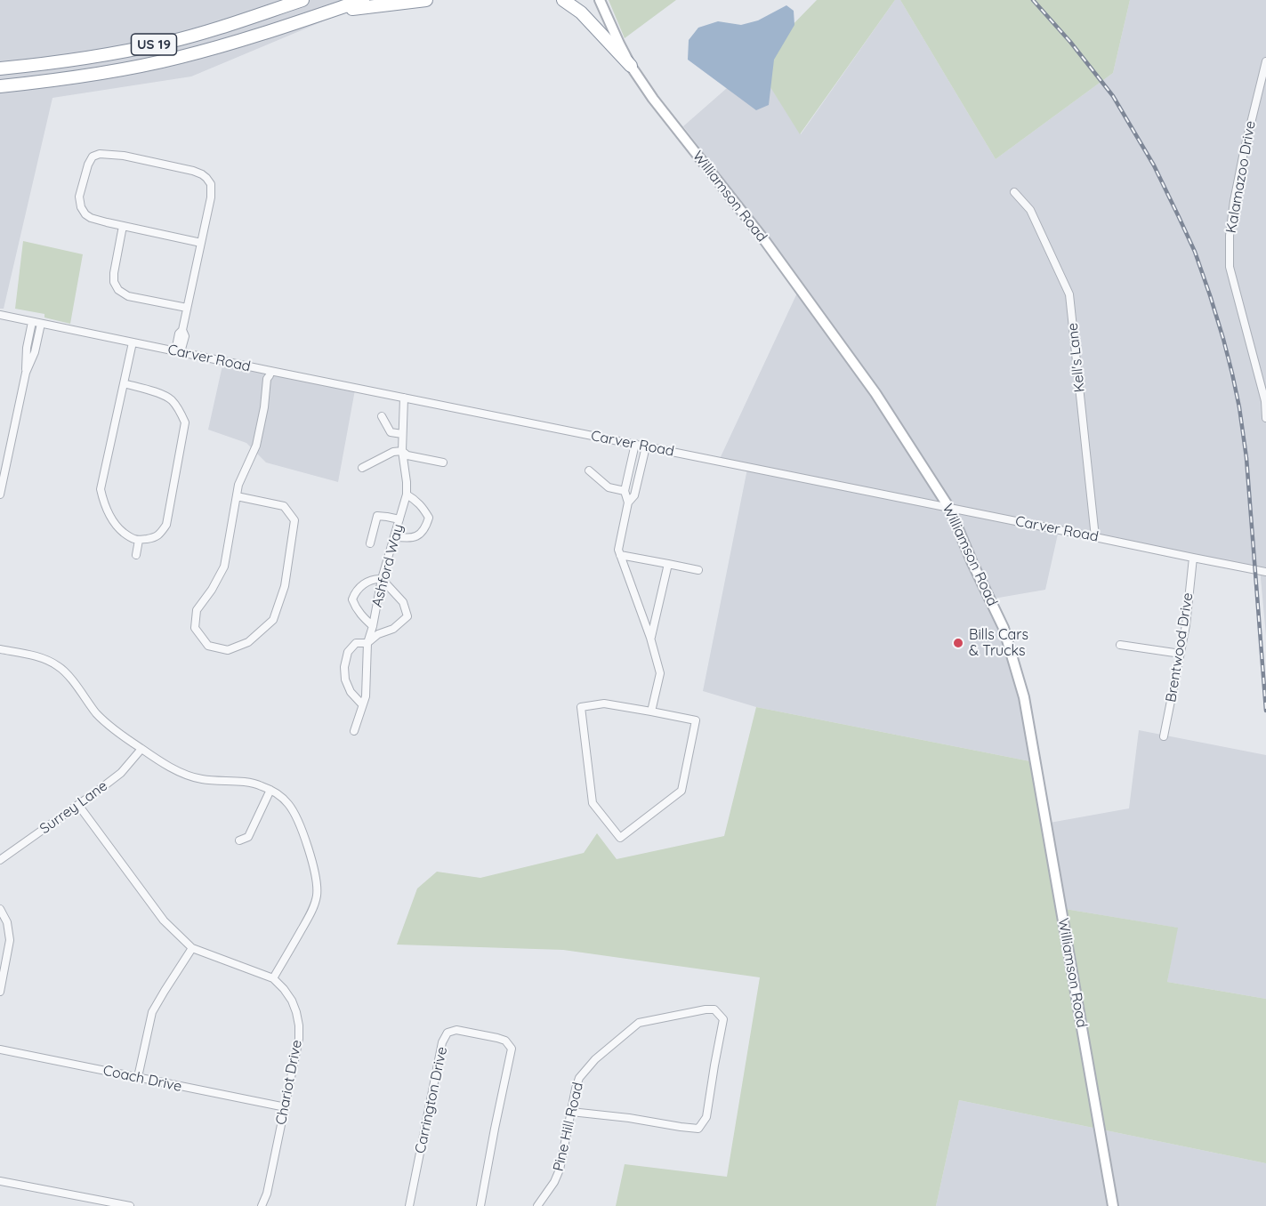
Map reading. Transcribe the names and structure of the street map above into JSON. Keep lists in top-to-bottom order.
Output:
{
  "streets": {
    "highway": ["US 19"],
    "main road": ["Williamson Road"],
    "street": [
      "Kalamazoo Drive",
      "Kell's Lane",
      "Carver Road",
      "Ashford Way",
      "Brentwood Drive",
      "Surrey Lane",
      "Coach Drive",
      "Chariot Drive",
      "Carrington Drive",
      "Pine Hill Road"
    ]
  },
  "crossings": [
    ["Williamson Road", "Carver Road"],
    ["Kell's Lane", "Carver Road"],
    ["Carver Road", "Ashford Way"],
    ["Carver Road", "Brentwood Drive"],
    ["Surrey Lane", "Chariot Drive"],
    ["Coach Drive", "Chariot Drive"]
  ],
  "places": ["Bills Cars & Trucks"]
}
